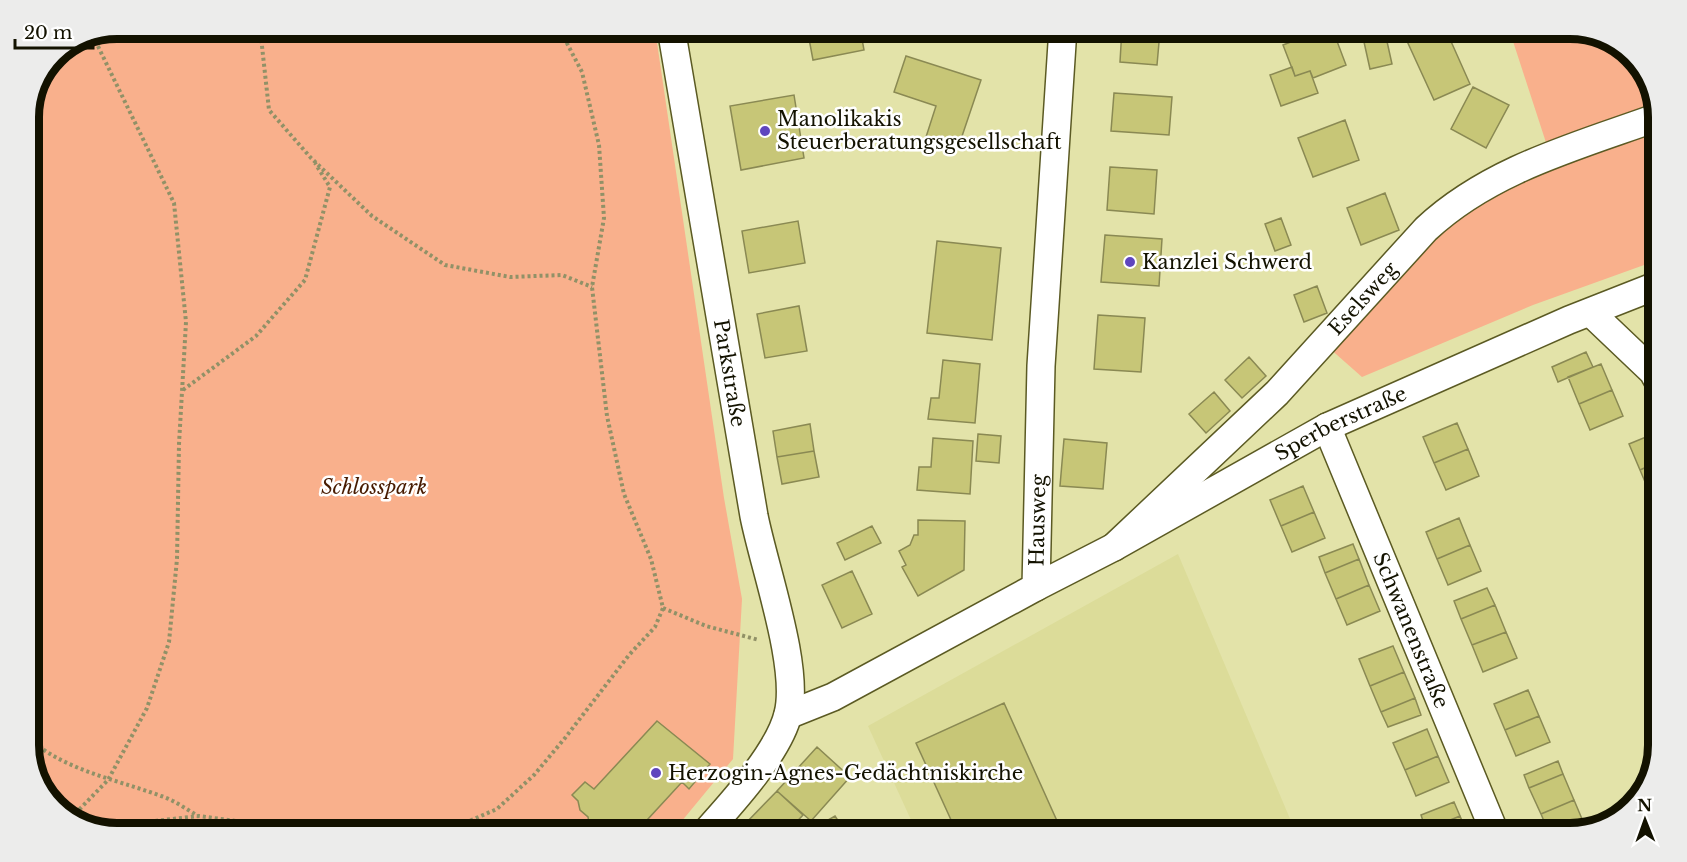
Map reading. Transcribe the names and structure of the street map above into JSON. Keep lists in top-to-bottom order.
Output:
{
  "streets": {
    "street": [
      "Eselsweg",
      "Parkstraße",
      "Sperberstraße",
      "Hausweg",
      "Schwanenstraße"
    ]
  },
  "crossings": [
    ["Eselsweg", "Sperberstraße"],
    ["Parkstraße", "Hausweg"],
    ["Sperberstraße", "Hausweg"],
    ["Sperberstraße", "Schwanenstraße"]
  ],
  "parks": ["Schlosspark"],
  "places": ["Manolikakis Steuerberatungsgesellschaft", "Kanzlei Schwerd", "Herzogin-Agnes-Gedächtniskirche"],
  "scale_bar": "20 m",
  "north": "top"
}
